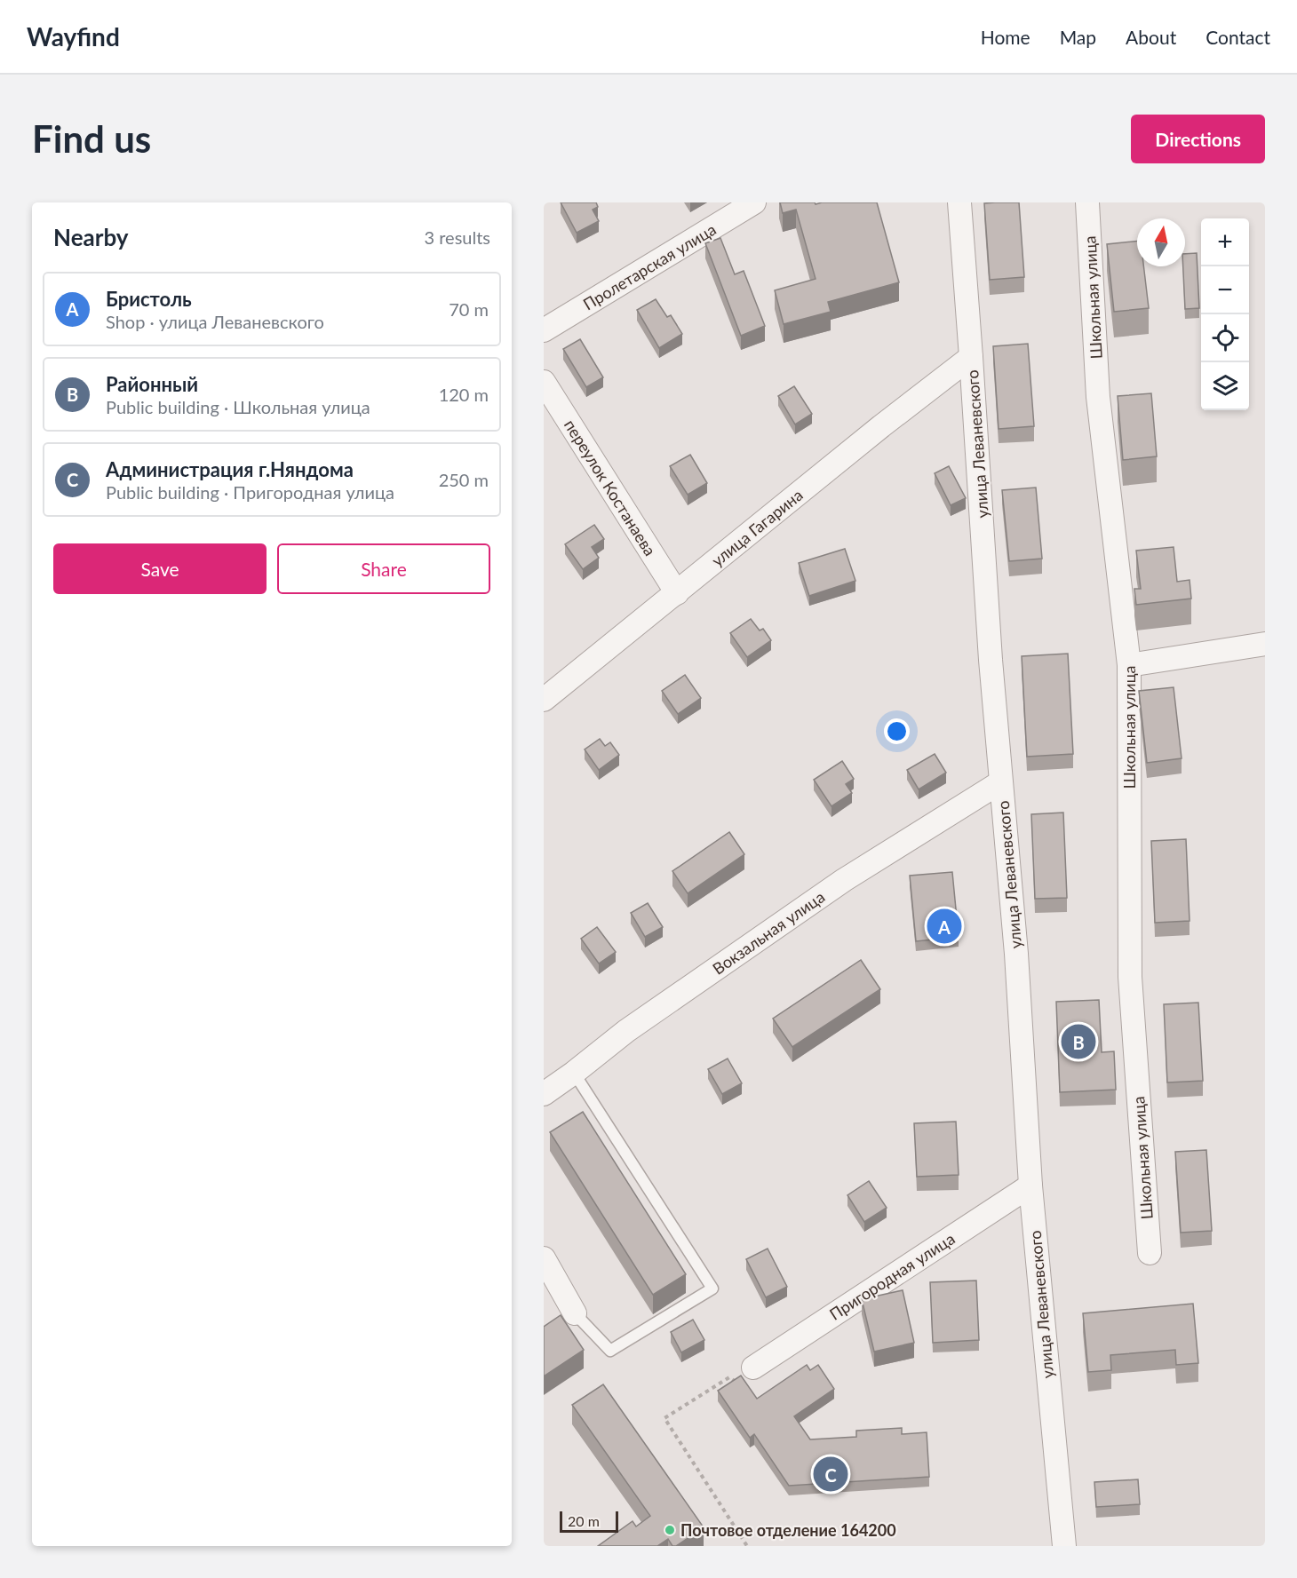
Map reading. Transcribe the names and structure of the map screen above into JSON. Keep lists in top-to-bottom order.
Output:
{
  "streets": {
    "street": [
      "Пролетарская улица",
      "Школьная улица",
      "улица Леваневского",
      "переулок Костанаева",
      "улица Гагарина",
      "Вокзальная улица",
      "Пригородная улица"
    ]
  },
  "crossings": [
    ["улица Леваневского", "улица Гагарина"],
    ["улица Леваневского", "Вокзальная улица"],
    ["улица Леваневского", "Пригородная улица"],
    ["переулок Костанаева", "улица Гагарина"]
  ],
  "places": ["Почтовое отделение 164200"],
  "scale_bar": "20 m",
  "north": "top",
  "page": {
    "header": "Wayfind",
    "nav": [
      "Home",
      "Map",
      "About",
      "Contact"
    ],
    "buttons": [
      "Directions",
      ["Save", "Share"]
    ],
    "title": "Find us",
    "heading": ["Nearby", "3 results"],
    "map_buttons": ["+", "−"],
    "list": [
      {
        "mark": "A",
        "name": "Бристоль",
        "note": "Shop · улица Леваневского",
        "value": "70 m"
      },
      {
        "mark": "B",
        "name": "Районный",
        "note": "Public building · Школьная улица",
        "value": "120 m"
      },
      {
        "mark": "C",
        "name": "Администрация г.Няндома",
        "note": "Public building · Пригородная улица",
        "value": "250 m"
      }
    ],
    "pins": ["A", "B", "C"],
    "scale": "20 m"
  }
}
